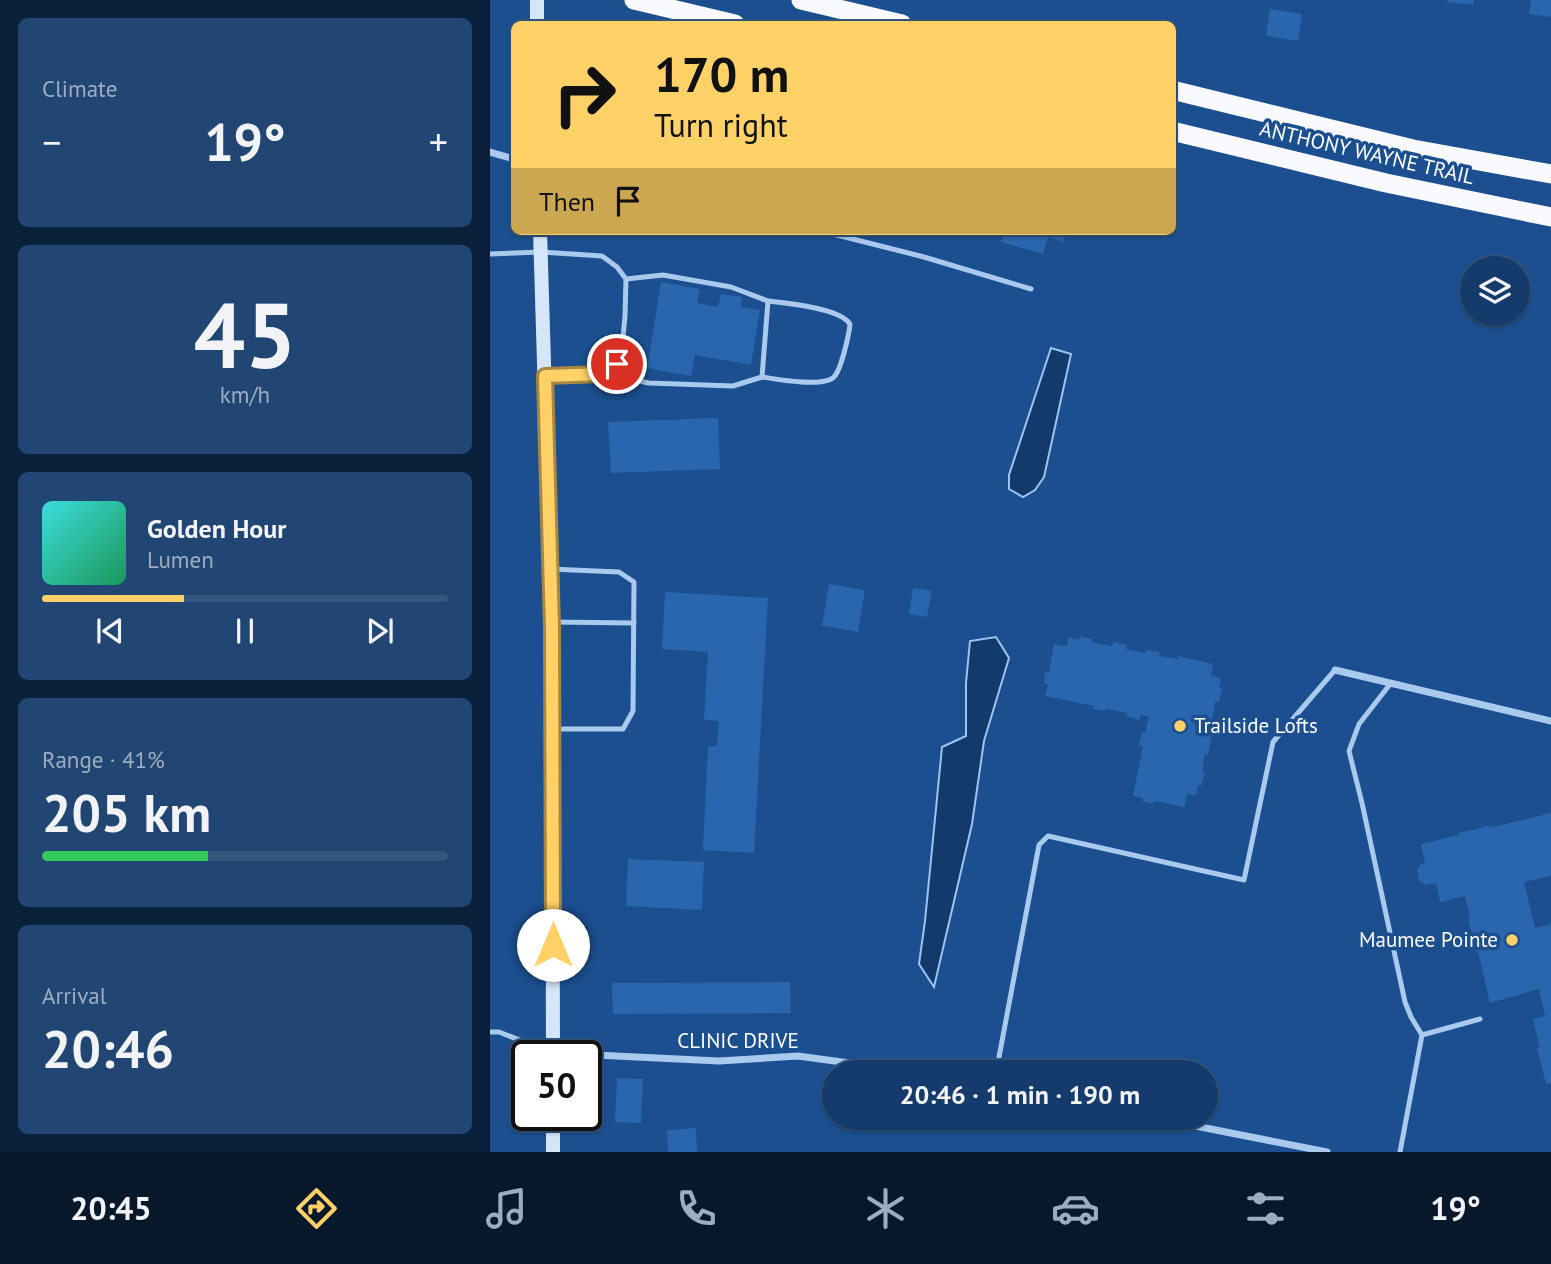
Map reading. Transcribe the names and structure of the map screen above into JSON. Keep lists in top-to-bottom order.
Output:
{
  "streets": {
    "highway": ["ANTHONY WAYNE TRAIL"],
    "street": ["CLINIC DRIVE"]
  },
  "places": ["Trailside Lofts", "Maumee Pointe"],
  "page": {
    "tile": [
      "Climate",
      ["45", "km/h"],
      ["Range · 41%", "205 km"],
      ["Arrival", "20:46"]
    ],
    "turn": ["170 m", "Turn right"],
    "heat": ["−", "19°", "+"],
    "then": "Then",
    "song": ["Golden Hour", "Lumen"],
    "limit": "50",
    "trip": "20:46 · 1 min · 190 m",
    "tabs": ["20:45", "19°"]
  }
}
